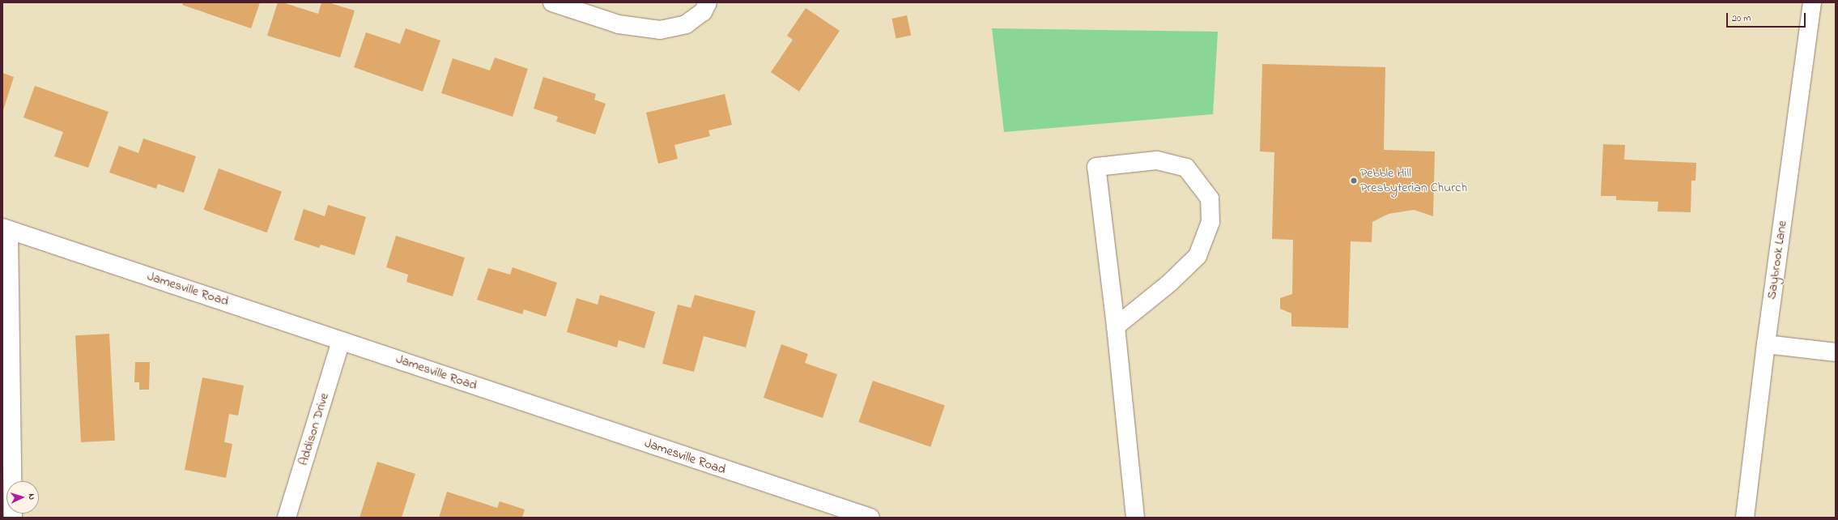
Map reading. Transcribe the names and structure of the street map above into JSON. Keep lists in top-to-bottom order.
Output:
{
  "streets": {
    "street": ["Saybrook Lane", "Jamesville Road", "Addison Drive"]
  },
  "crossings": [
    ["Jamesville Road", "Addison Drive"]
  ],
  "places": ["Pebble Hill Presbyterian Church"],
  "scale_bar": "20 m",
  "north": "right"
}
